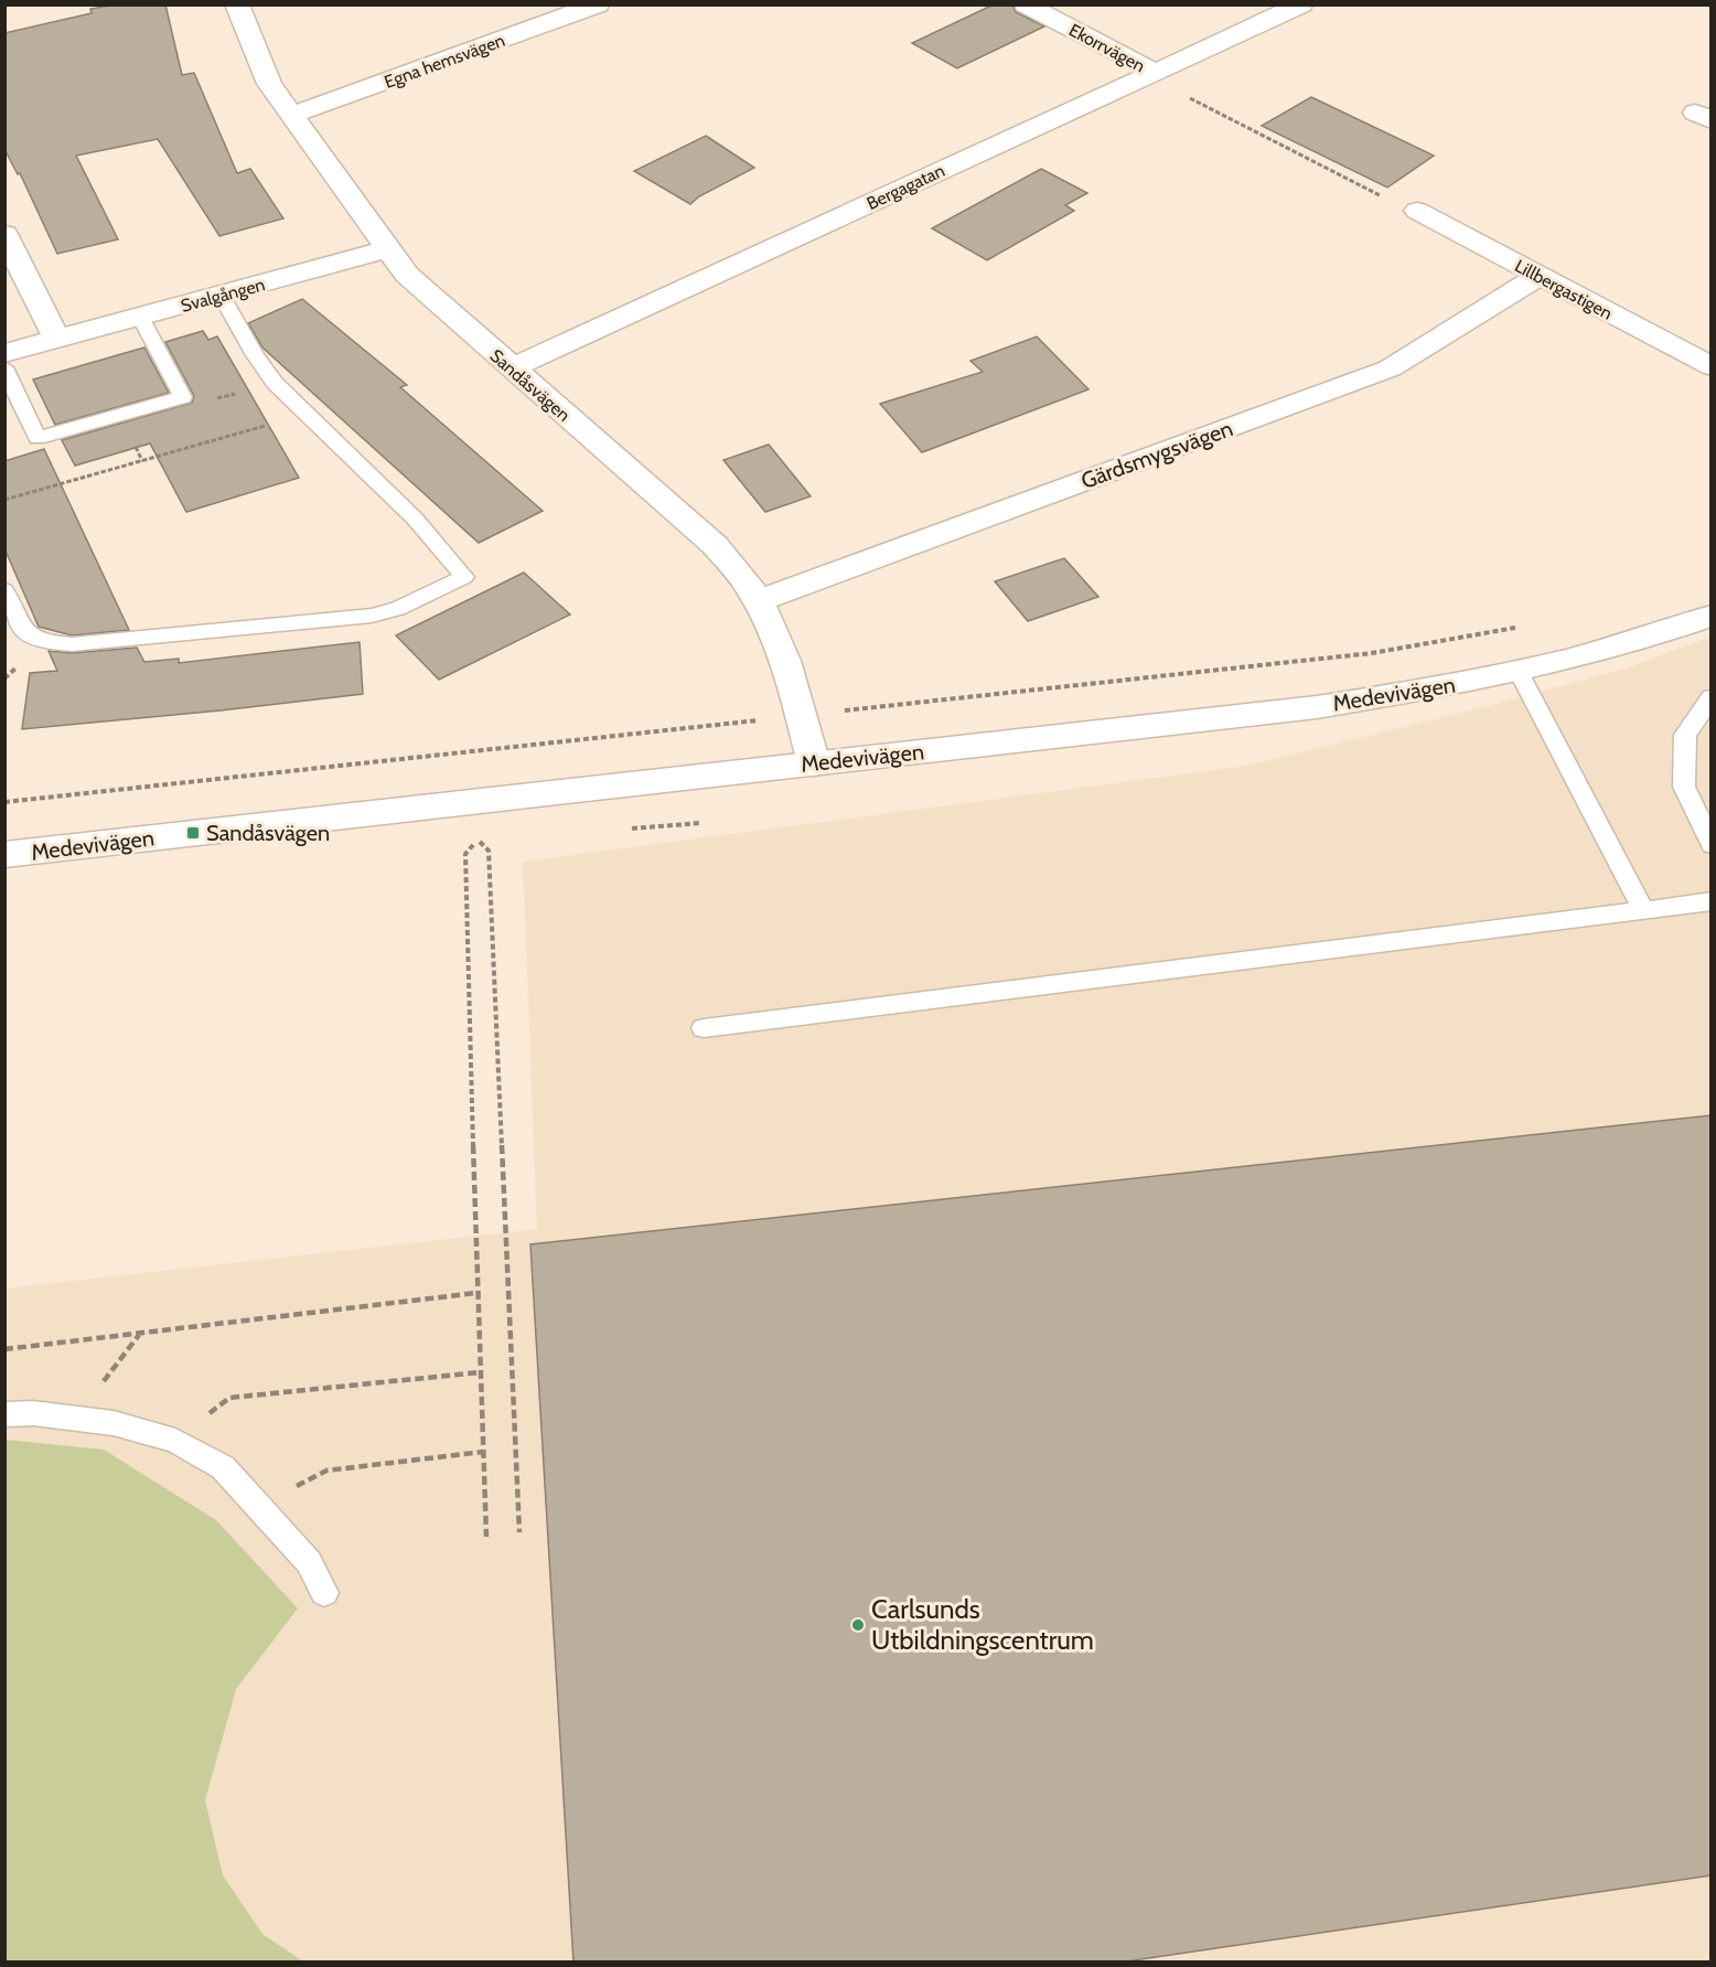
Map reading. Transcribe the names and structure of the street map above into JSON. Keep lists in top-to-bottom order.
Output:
{
  "streets": {
    "street": [
      "Ekorrvägen",
      "Egna hemsvägen",
      "Bergagatan",
      "Lillbergastigen",
      "Svalgången",
      "Sandåsvägen",
      "Gärdsmygsvägen",
      "Medevivägen"
    ]
  },
  "crossings": [
    ["Ekorrvägen", "Bergagatan"],
    ["Egna hemsvägen", "Sandåsvägen"],
    ["Bergagatan", "Sandåsvägen"],
    ["Lillbergastigen", "Gärdsmygsvägen"],
    ["Svalgången", "Sandåsvägen"],
    ["Sandåsvägen", "Gärdsmygsvägen"],
    ["Sandåsvägen", "Medevivägen"]
  ],
  "places": {
    "transit": ["Sandåsvägen"],
    "other": ["Carlsunds Utbildningscentrum"]
  }
}
